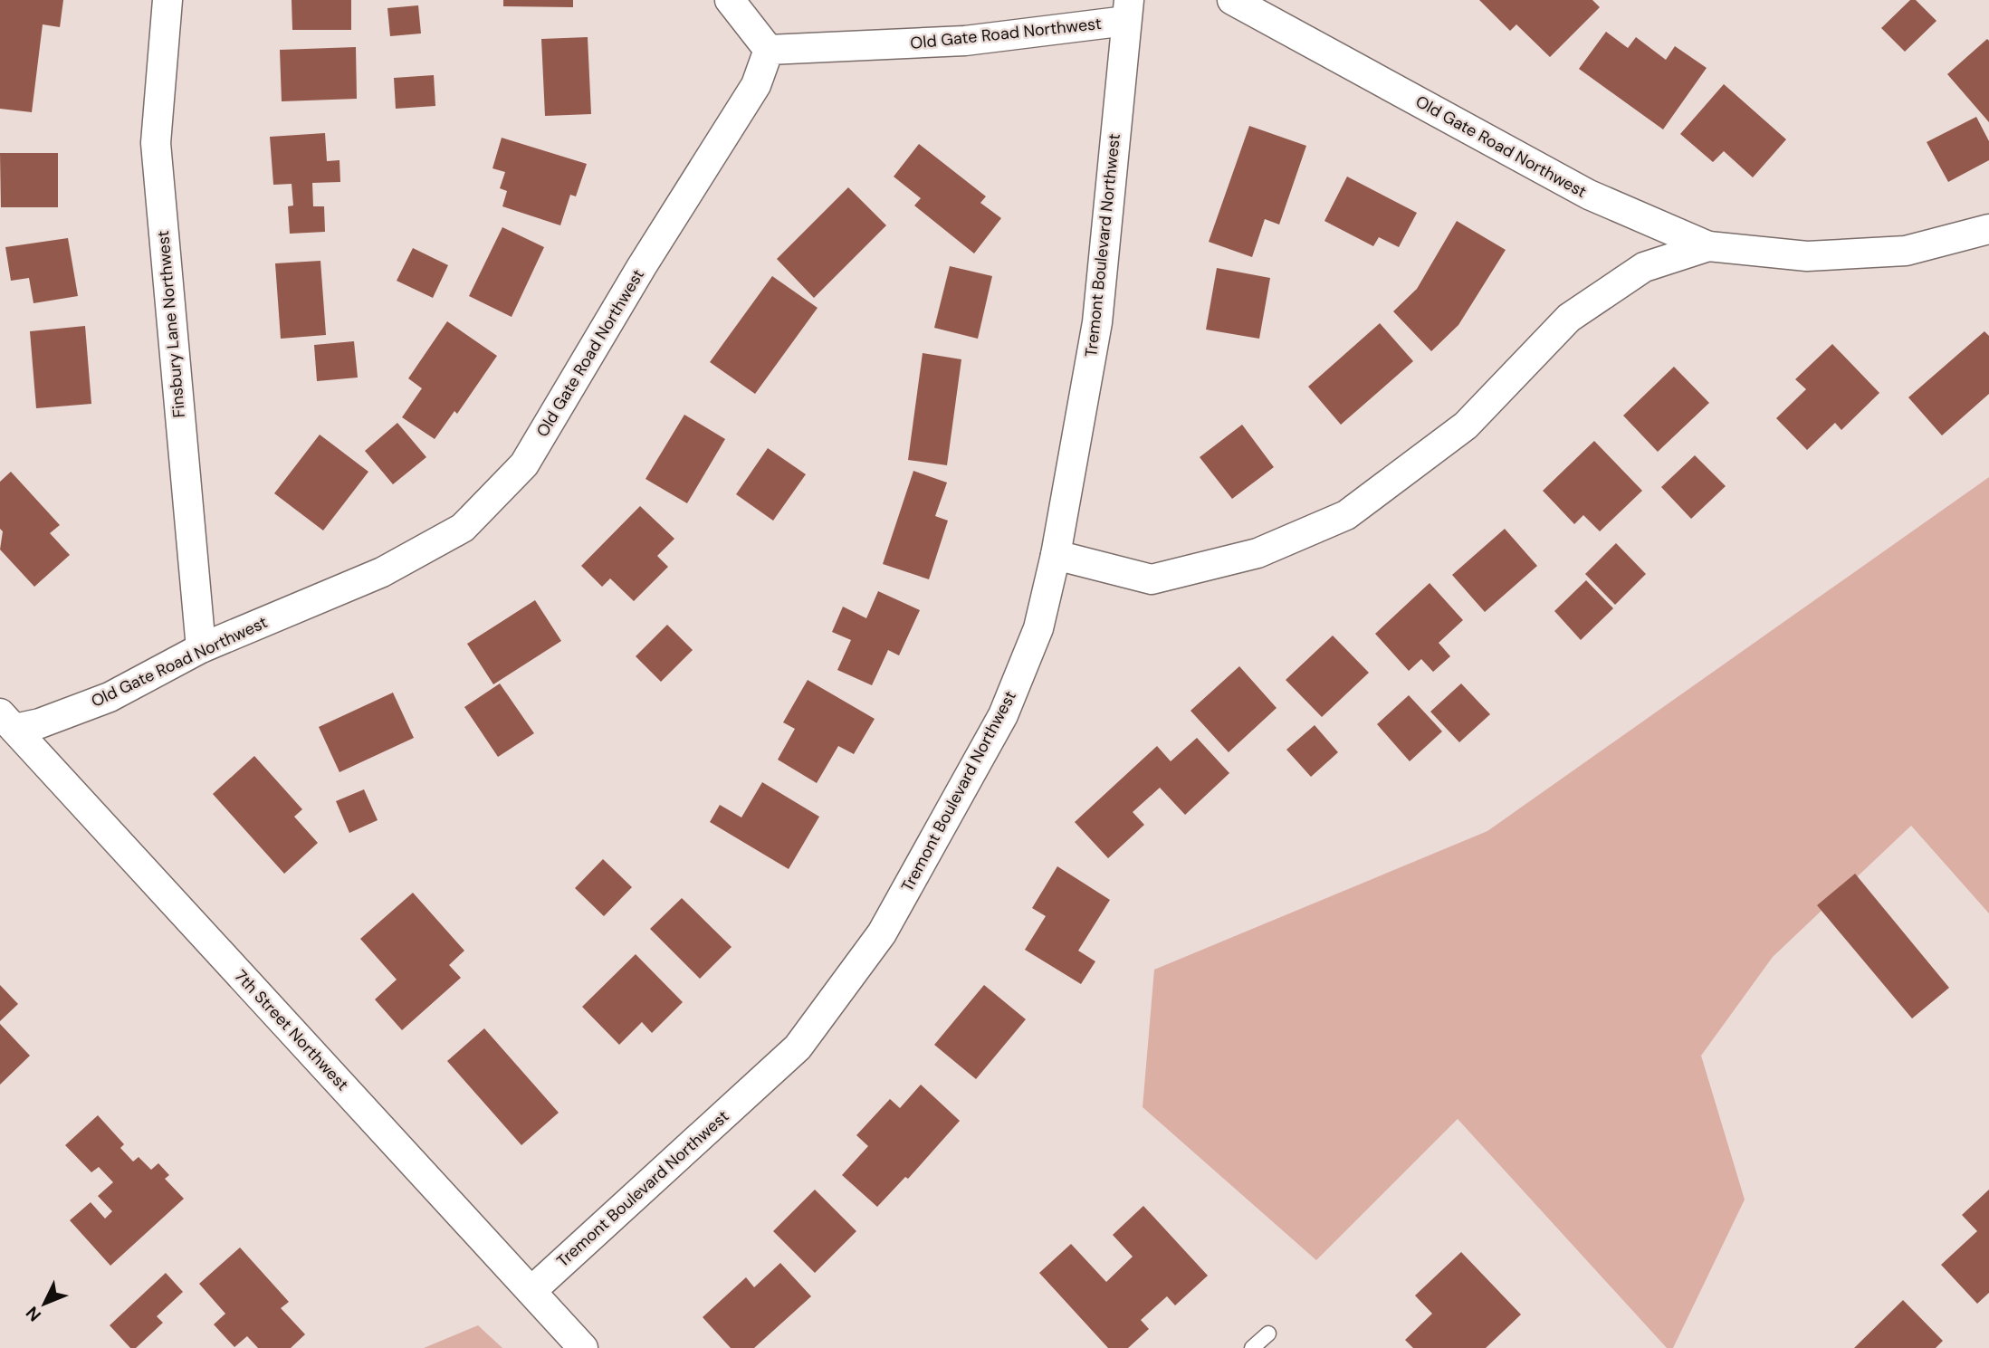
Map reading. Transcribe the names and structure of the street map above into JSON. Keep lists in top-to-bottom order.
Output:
{
  "streets": {
    "street": [
      "Old Gate Road Northwest",
      "Tremont Boulevard Northwest",
      "Finsbury Lane Northwest",
      "7th Street Northwest"
    ]
  },
  "crossings": [
    ["Old Gate Road Northwest", "Tremont Boulevard Northwest"],
    ["Old Gate Road Northwest", "Finsbury Lane Northwest"],
    ["Old Gate Road Northwest", "7th Street Northwest"],
    ["Tremont Boulevard Northwest", "7th Street Northwest"]
  ],
  "north": "bottom left"
}
